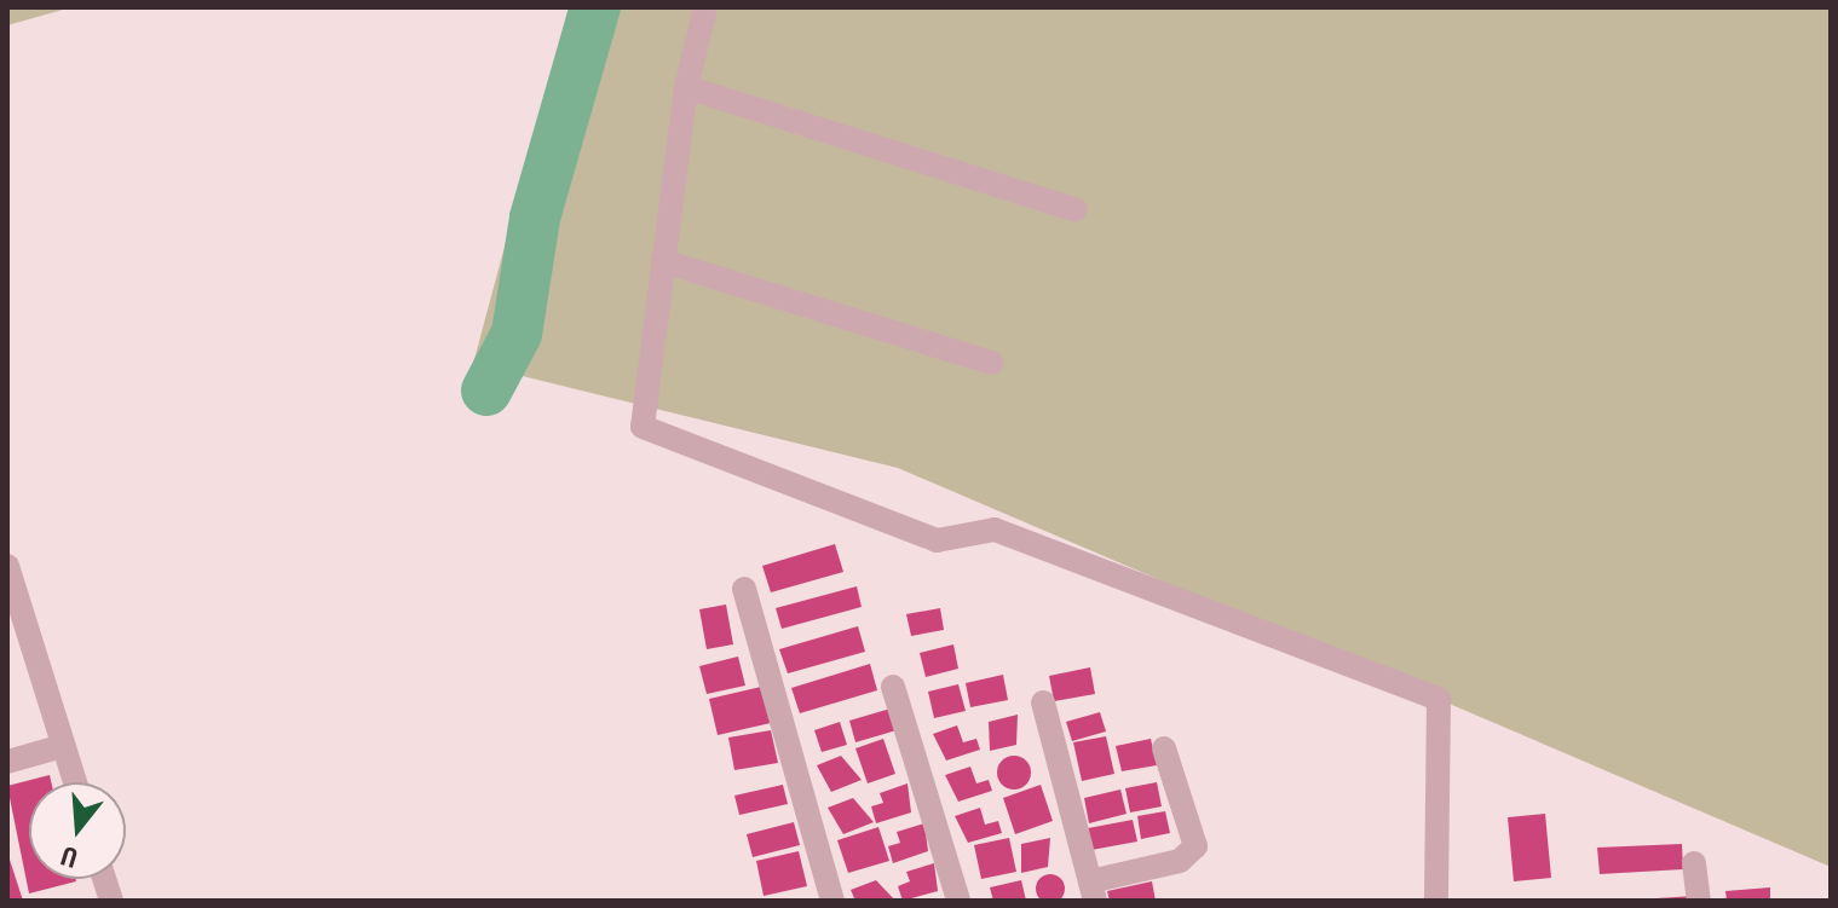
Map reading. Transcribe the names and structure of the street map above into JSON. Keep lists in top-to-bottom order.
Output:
{
  "north": "bottom"
}
